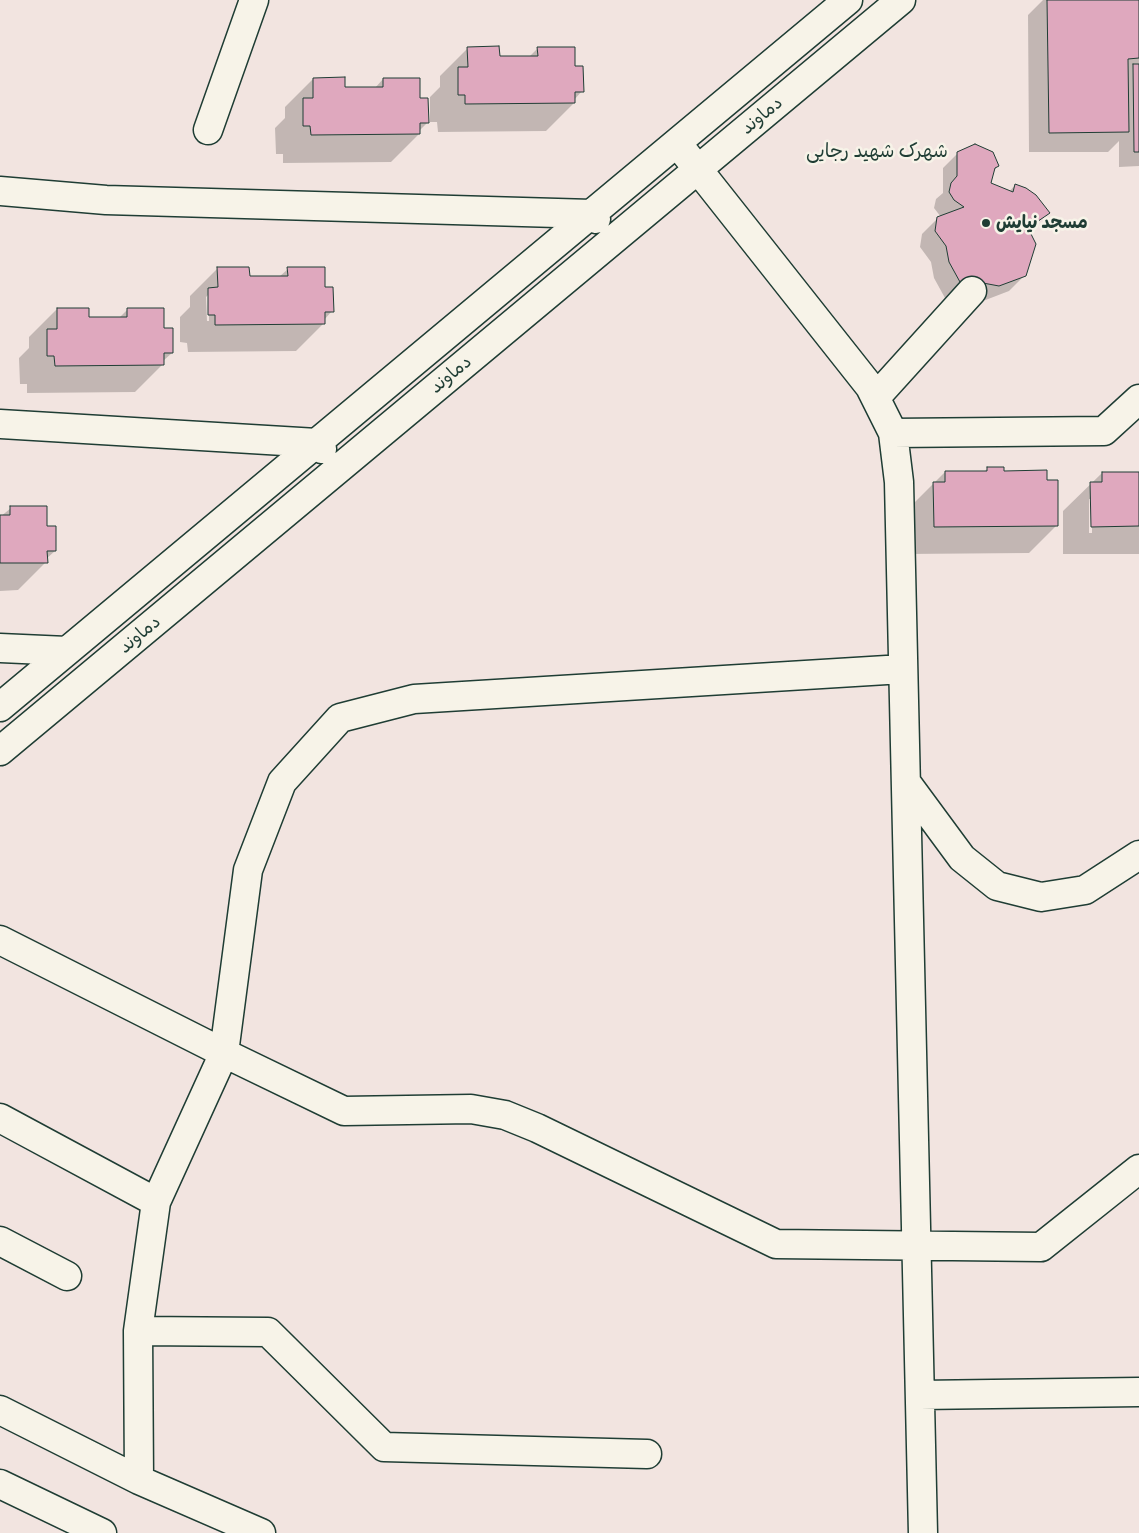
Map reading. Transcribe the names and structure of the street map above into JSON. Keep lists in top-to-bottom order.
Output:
{
  "streets": {
    "street": ["دماوند"]
  },
  "districts": ["شهرک شهید رجایی"],
  "places": ["مسجد نیایش"]
}
